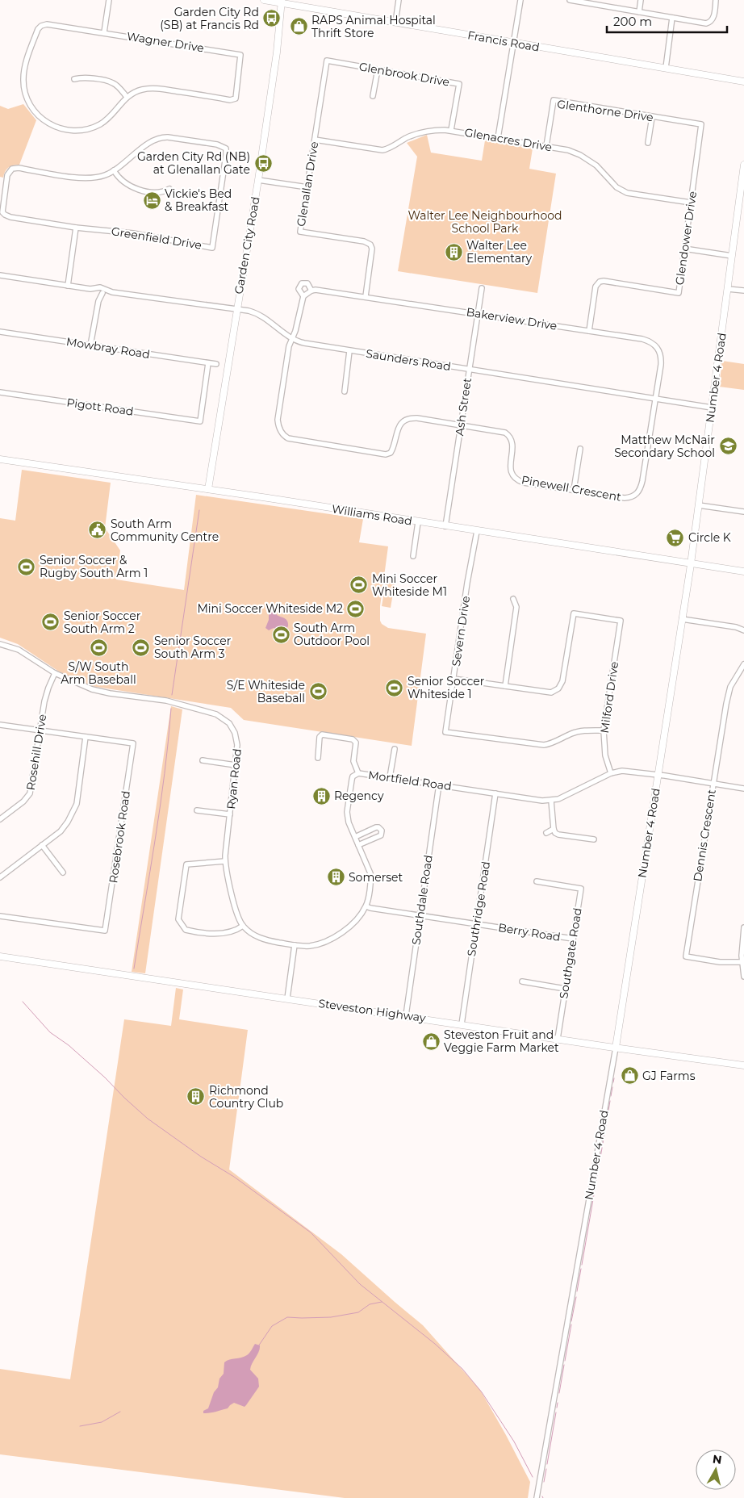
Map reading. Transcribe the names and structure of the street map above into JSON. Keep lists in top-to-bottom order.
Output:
{
  "streets": {
    "street": [
      "Francis Road",
      "Wagner Drive",
      "Glenbrook Drive",
      "Glenthorne Drive",
      "Glenacres Drive",
      "Glenallan Drive",
      "Greenfield Drive",
      "Glendower Drive",
      "Garden City Road",
      "Bakerview Drive",
      "Mowbray Road",
      "Saunders Road",
      "Number 4 Road",
      "Pigott Road",
      "Ash Street",
      "Pinewell Crescent",
      "Williams Road",
      "Severn Drive",
      "Milford Drive",
      "Rosehill Drive",
      "Ryan Road",
      "Mortfield Road",
      "Dennis Crescent",
      "Rosebrook Road",
      "Southdale Road",
      "Southridge Road",
      "Berry Road",
      "Southgate Road",
      "Steveston Highway"
    ]
  },
  "crossings": [
    ["Francis Road", "Garden City Road"],
    ["Glenbrook Drive", "Glenacres Drive"],
    ["Glenbrook Drive", "Glenallan Drive"],
    ["Glenthorne Drive", "Glenacres Drive"],
    ["Glenthorne Drive", "Glendower Drive"],
    ["Glenacres Drive", "Glenallan Drive"],
    ["Glenacres Drive", "Glendower Drive"],
    ["Glenallan Drive", "Bakerview Drive"],
    ["Glendower Drive", "Bakerview Drive"],
    ["Garden City Road", "Saunders Road"],
    ["Garden City Road", "Williams Road"],
    ["Bakerview Drive", "Saunders Road"],
    ["Bakerview Drive", "Ash Street"],
    ["Bakerview Drive", "Pinewell Crescent"],
    ["Mowbray Road", "Pigott Road"],
    ["Saunders Road", "Number 4 Road"],
    ["Saunders Road", "Ash Street"],
    ["Saunders Road", "Pinewell Crescent"],
    ["Number 4 Road", "Williams Road"],
    ["Number 4 Road", "Mortfield Road"],
    ["Number 4 Road", "Steveston Highway"],
    ["Ash Street", "Pinewell Crescent"],
    ["Ash Street", "Williams Road"],
    ["Williams Road", "Severn Drive"],
    ["Severn Drive", "Milford Drive"],
    ["Milford Drive", "Mortfield Road"],
    ["Rosehill Drive", "Ryan Road"],
    ["Mortfield Road", "Dennis Crescent"],
    ["Mortfield Road", "Southdale Road"],
    ["Mortfield Road", "Southridge Road"],
    ["Mortfield Road", "Berry Road"],
    ["Southdale Road", "Berry Road"],
    ["Southdale Road", "Steveston Highway"],
    ["Southridge Road", "Berry Road"],
    ["Southridge Road", "Steveston Highway"],
    ["Berry Road", "Southgate Road"],
    ["Southgate Road", "Steveston Highway"]
  ],
  "parks": ["Walter Lee Neighbourhood School Park"],
  "places": {
    "bus stop": ["Garden City Rd (SB) at Francis Rd", "Garden City Rd (NB) at Glenallan Gate"],
    "shop": ["RAPS Animal Hospital Thrift Store", "Steveston Fruit and Veggie Farm Market", "GJ Farms"],
    "hotel": ["Vickie's Bed & Breakfast"],
    "building": [
      "Walter Lee Elementary",
      "Regency",
      "Somerset",
      "Richmond Country Club"
    ],
    "school or university": ["Matthew McNair Secondary School"],
    "public building": ["South Arm Community Centre"],
    "supermarket": ["Circle K"],
    "sports": [
      "Senior Soccer & Rugby South Arm 1",
      "Mini Soccer Whiteside M1",
      "Mini Soccer Whiteside M2",
      "Senior Soccer South Arm 2",
      "South Arm Outdoor Pool",
      "Senior Soccer South Arm 3",
      "S/W South Arm Baseball",
      "Senior Soccer Whiteside 1",
      "S/E Whiteside Baseball"
    ]
  },
  "scale_bar": "200 m",
  "north": "top"
}
